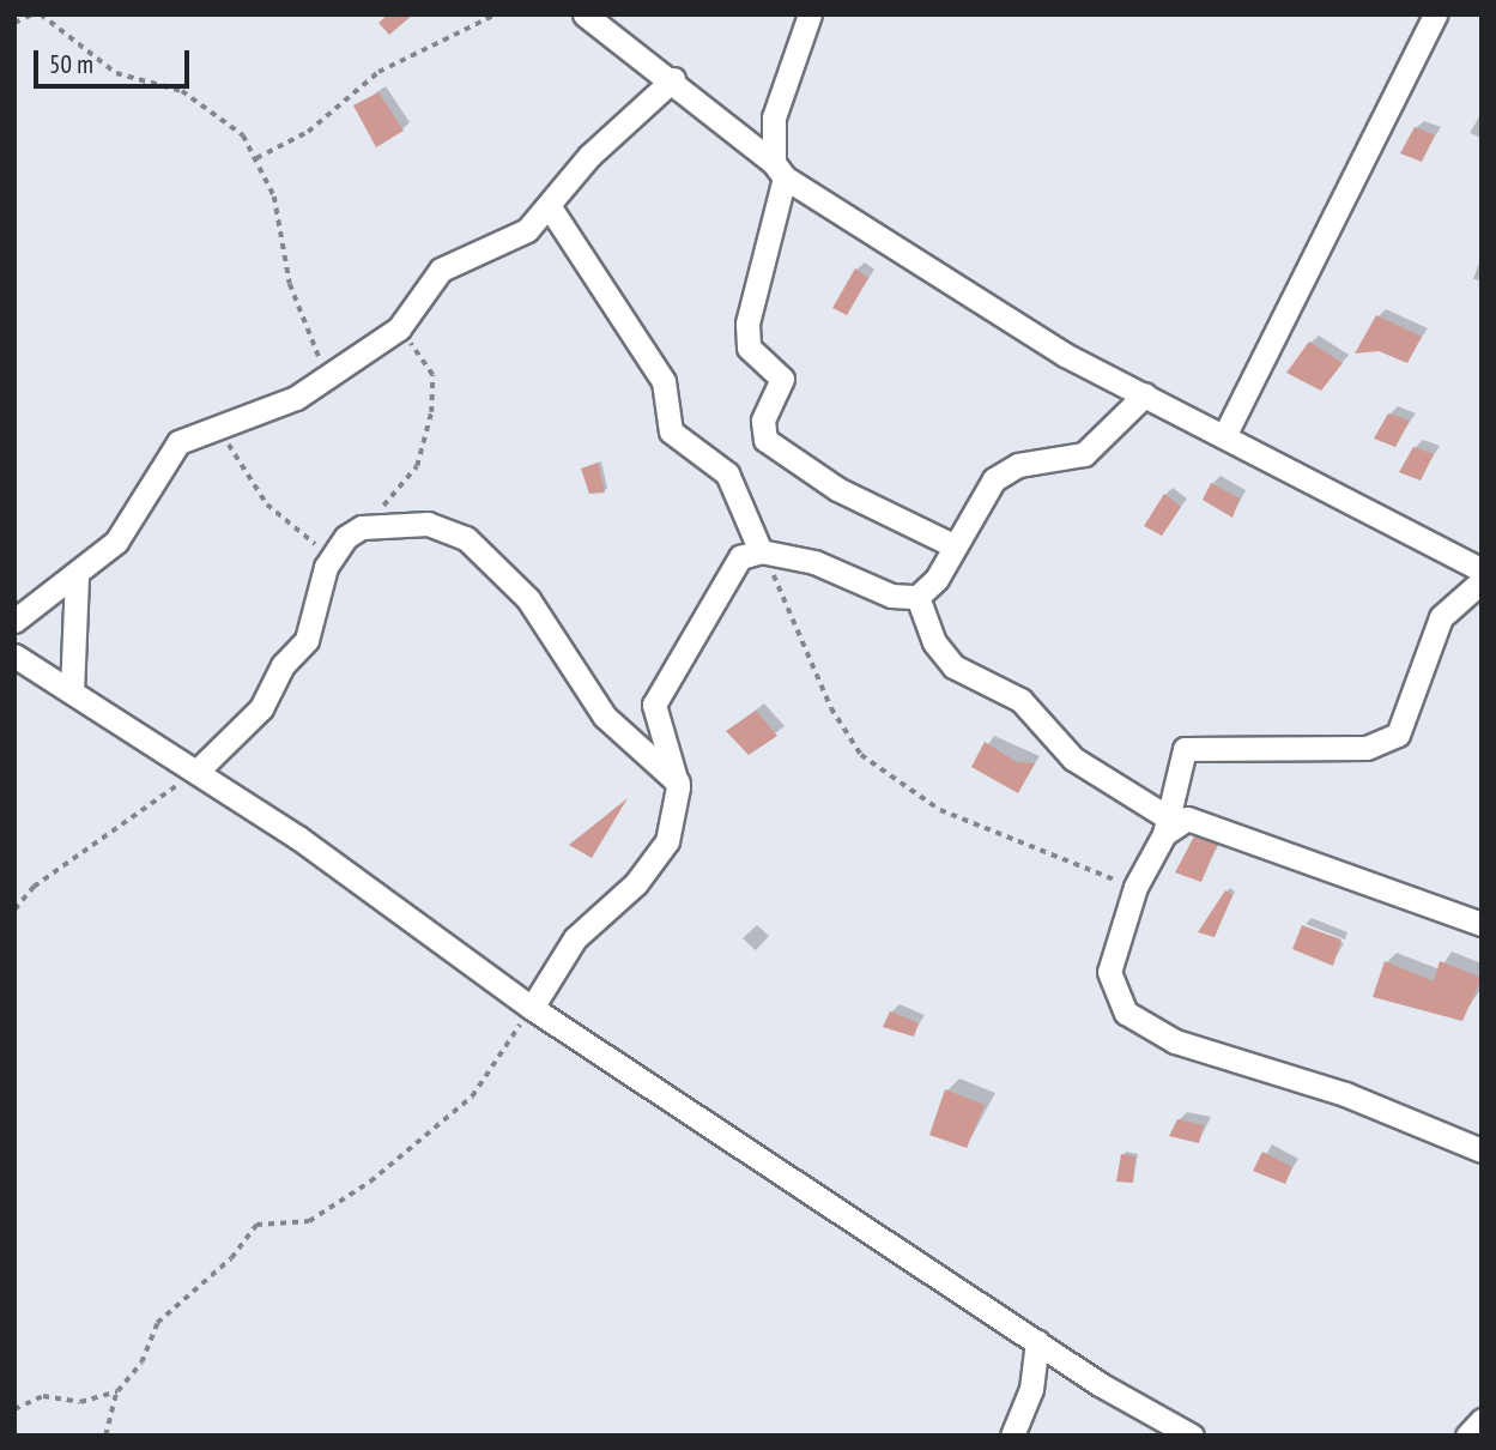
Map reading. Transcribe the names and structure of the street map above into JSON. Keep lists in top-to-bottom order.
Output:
{
  "scale_bar": "50 m"
}
